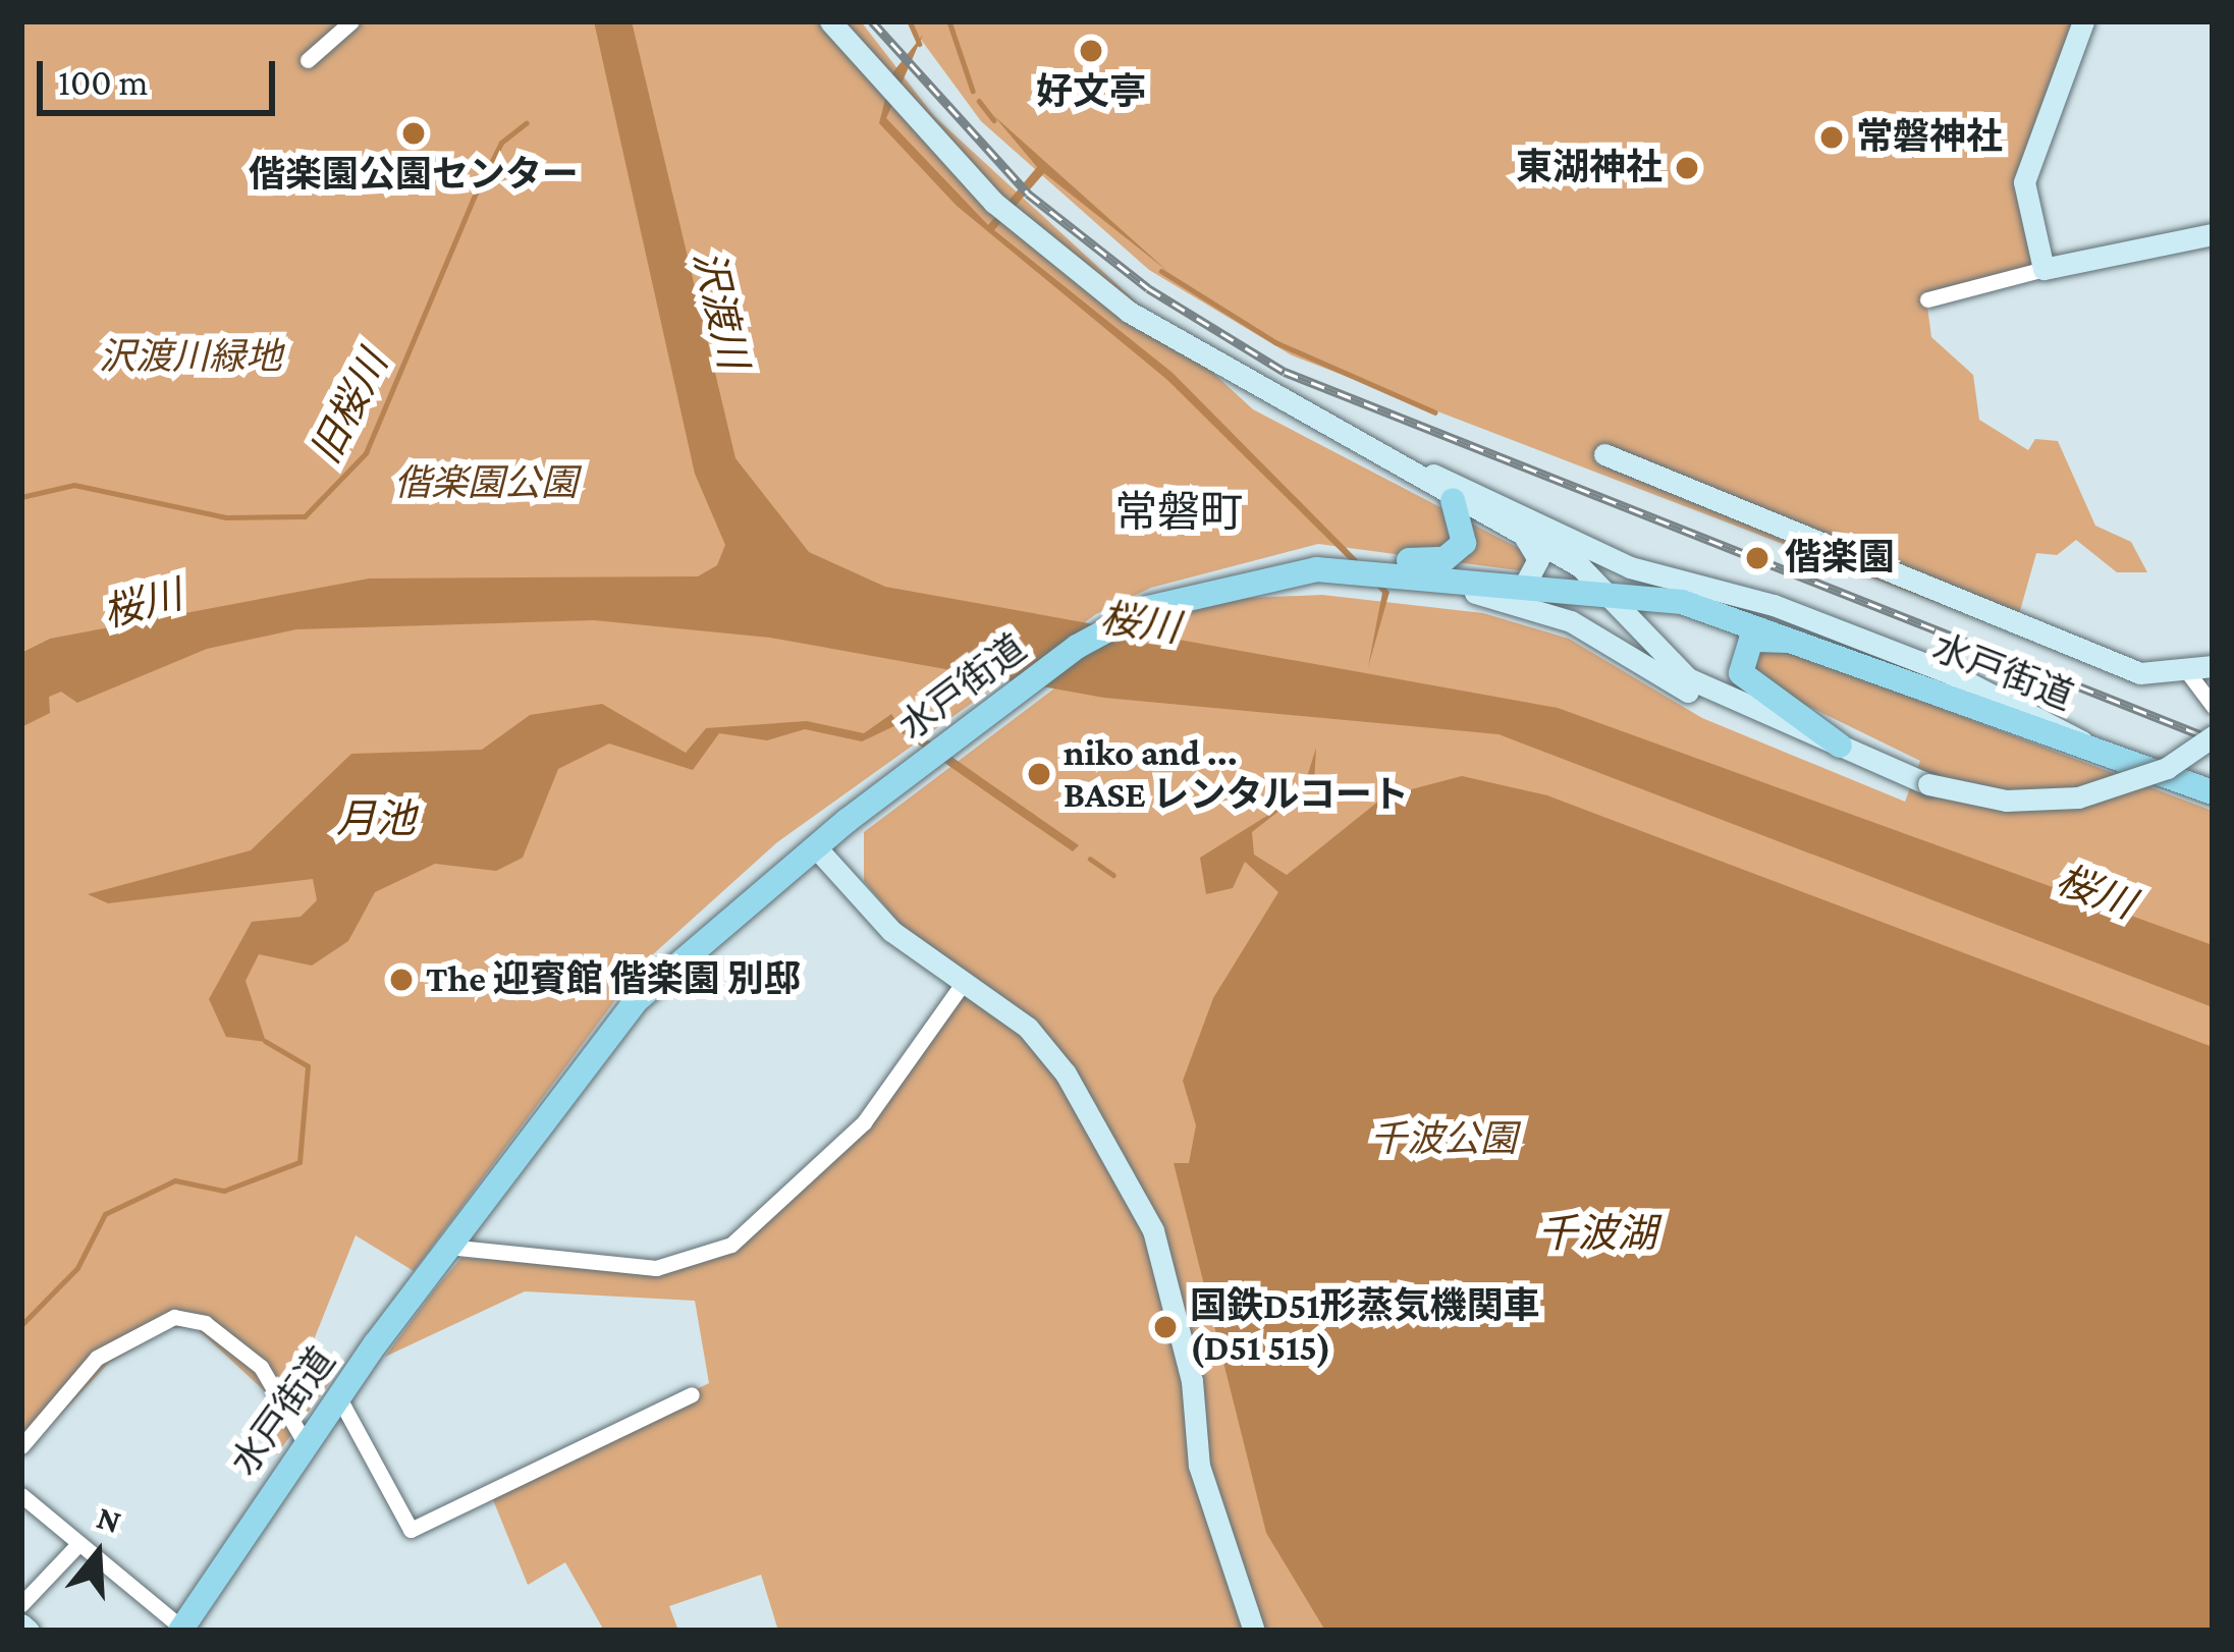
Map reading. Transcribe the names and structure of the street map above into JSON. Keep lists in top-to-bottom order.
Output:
{
  "streets": {
    "main road": ["水戸街道"]
  },
  "districts": ["常磐町"],
  "water": [
    "沢渡川",
    "旧桜川",
    "桜川",
    "月池",
    "千波湖"
  ],
  "parks": ["沢渡川緑地", "偕楽園公園", "千波公園"],
  "places": [
    "好文亭",
    "偕楽園公園センター",
    "常磐神社",
    "東湖神社",
    "偕楽園",
    "niko and ... BASE レンタルコート",
    "The 迎賓館 偕楽園 別邸",
    "国鉄D51形蒸気機関車 (D51 515)"
  ],
  "scale_bar": "100 m",
  "north": "top"
}
